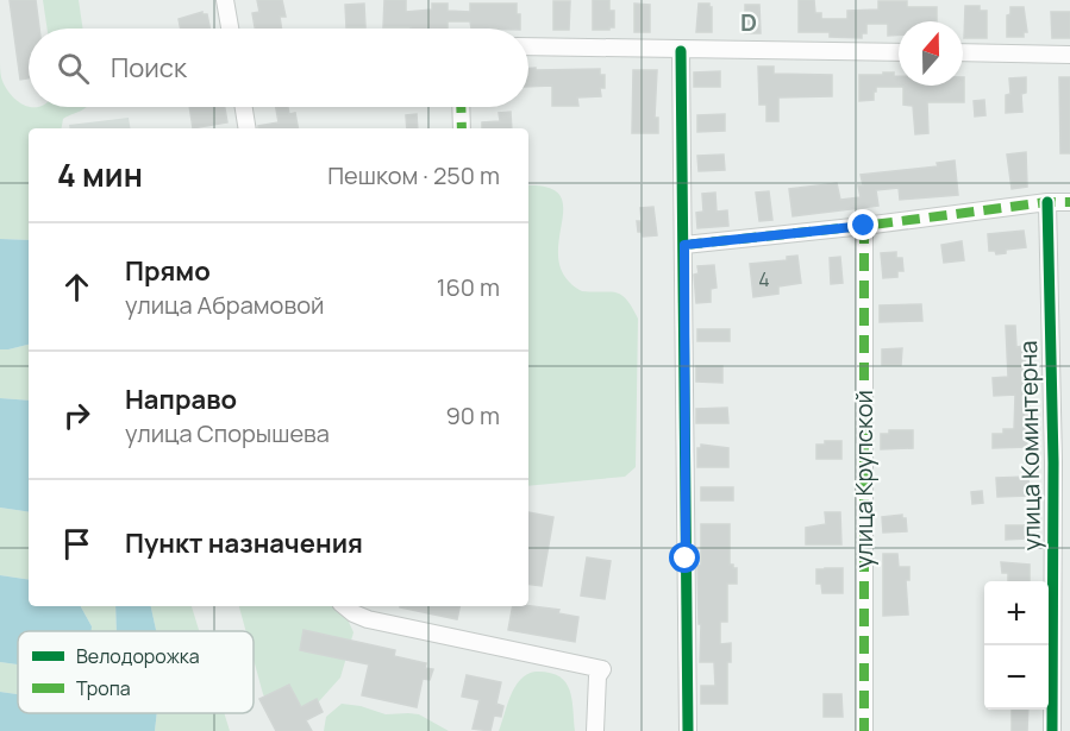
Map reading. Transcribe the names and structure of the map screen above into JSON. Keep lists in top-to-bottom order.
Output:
{
  "streets": {
    "street": ["улица Коминтерна", "улица Крупской"]
  },
  "house_numbers": ["4"],
  "legend": ["Велодорожка", "Тропа"],
  "north": "top",
  "page": {
    "search": "Поиск",
    "heading": ["4 мин", "Пешком · 250 m"],
    "list": [
      ["Прямо", "улица Абрамовой", "160 m"],
      ["Направо", "улица Спорышева", "90 m"],
      "Пункт назначения"
    ],
    "map_buttons": ["+", "−"]
  },
  "grid": {
    "columns": ["D"]
  }
}
